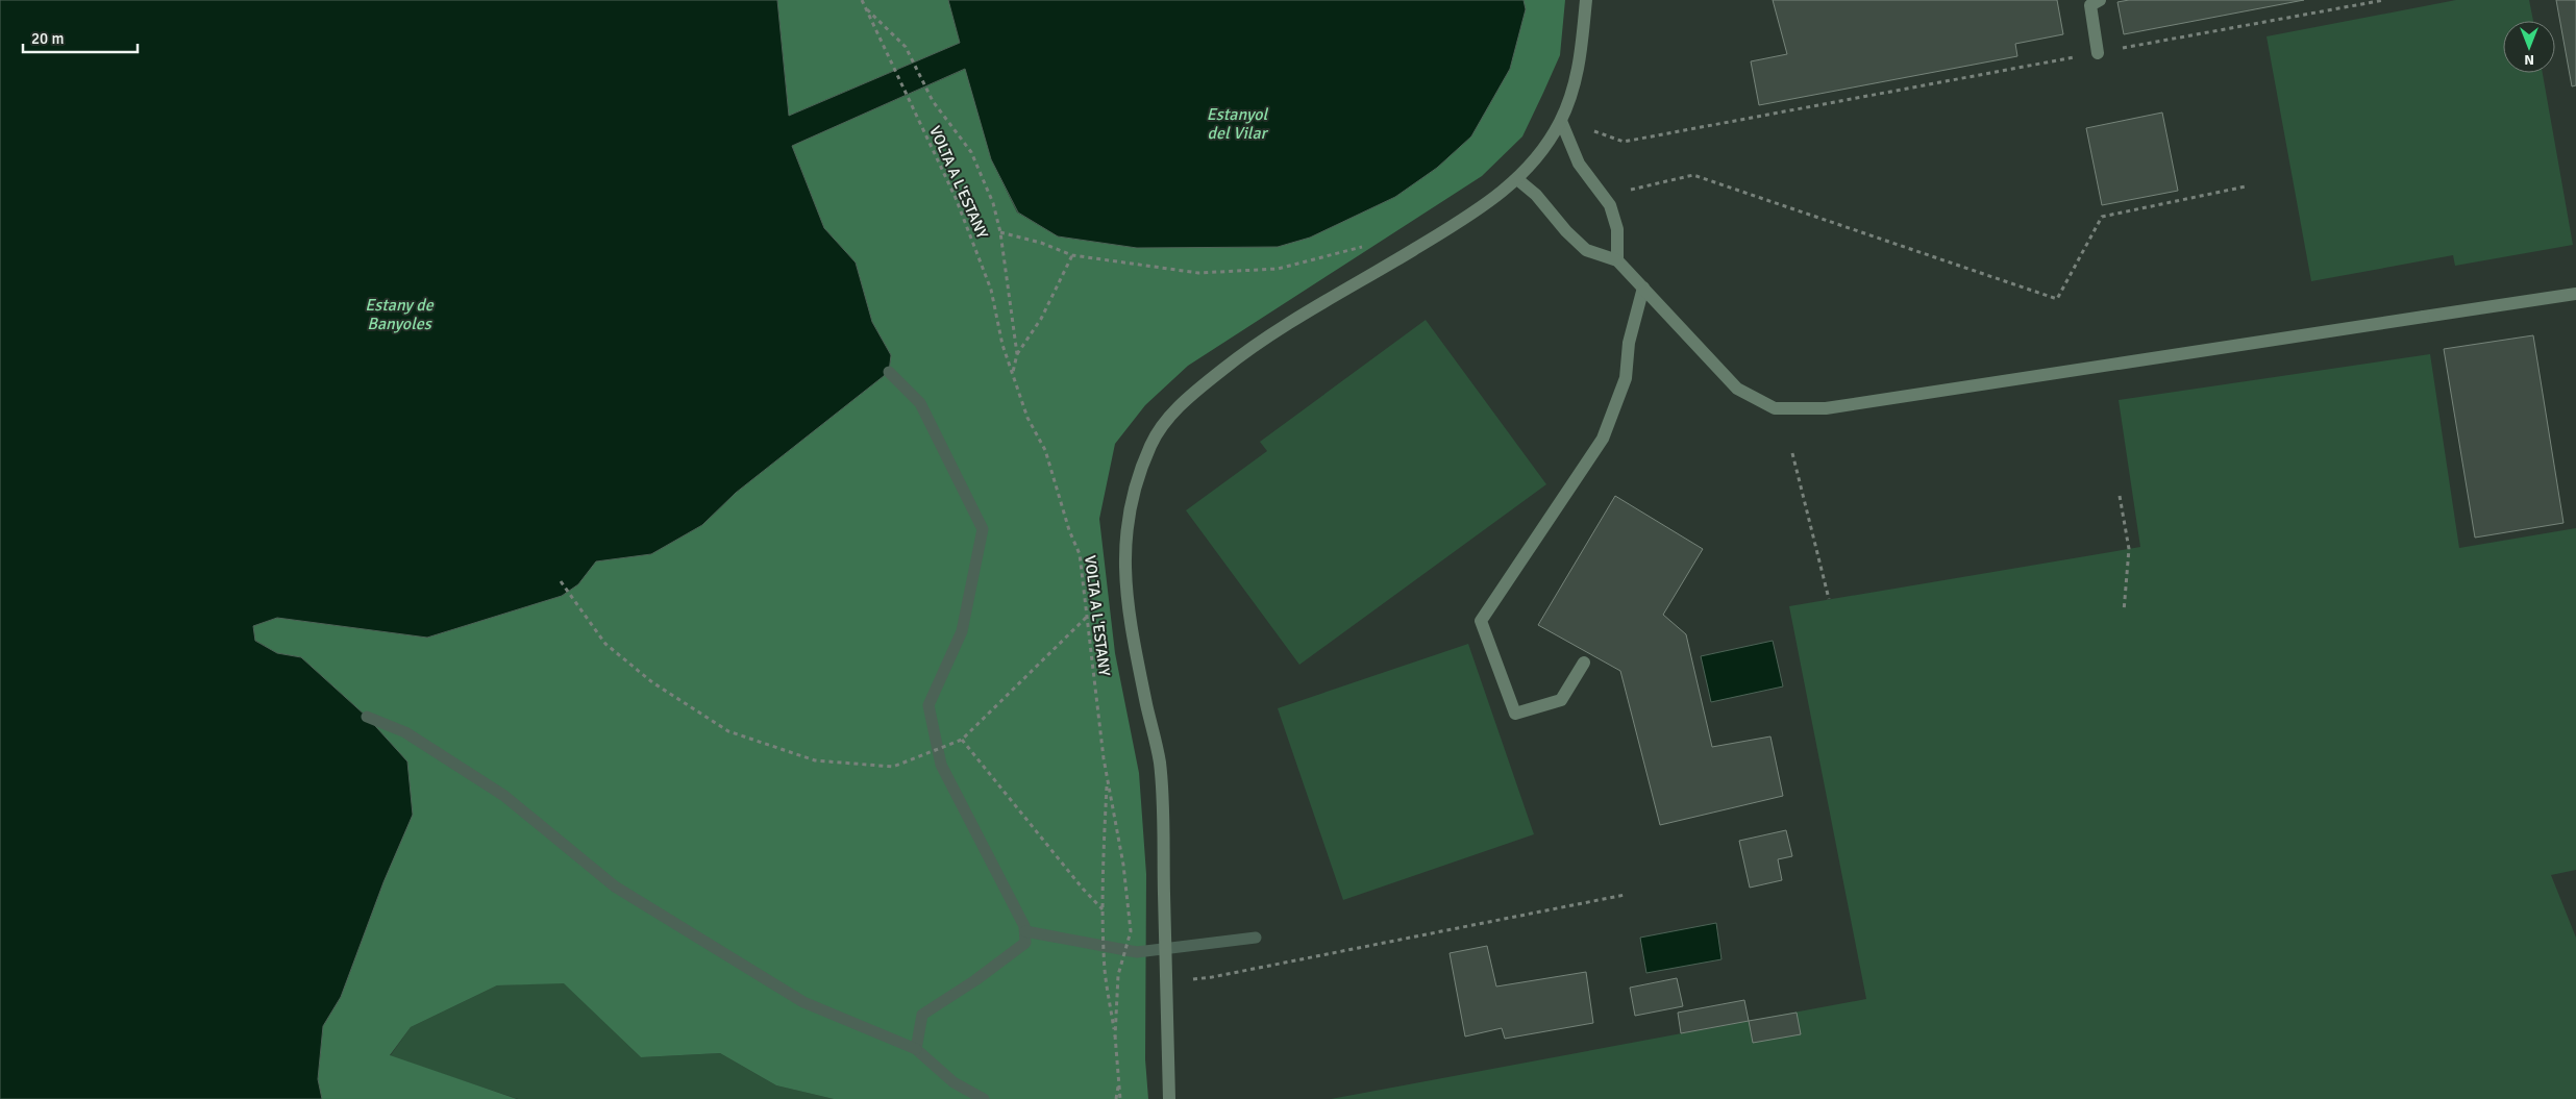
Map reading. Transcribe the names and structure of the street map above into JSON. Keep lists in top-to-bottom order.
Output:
{
  "streets": {
    "path": ["VOLTA A L'ESTANY"]
  },
  "water": ["Estanyol del Vilar", "Estany de Banyoles"],
  "scale_bar": "20 m",
  "north": "bottom"
}
